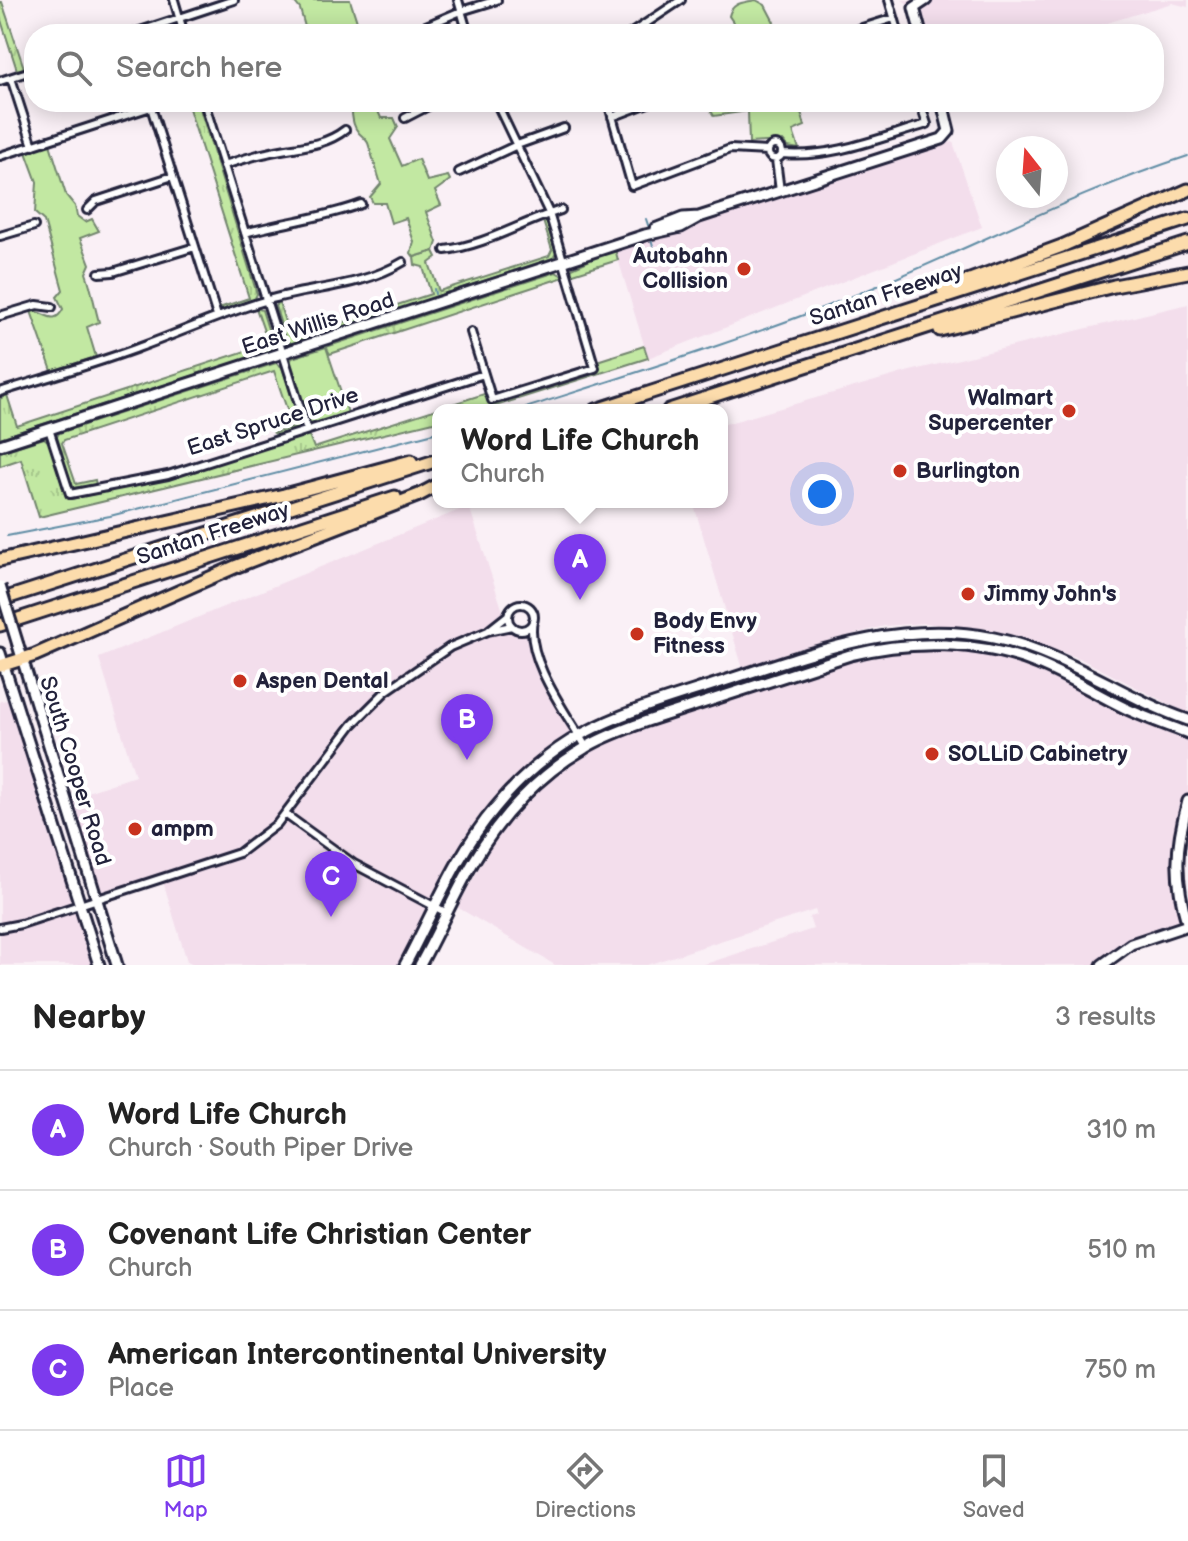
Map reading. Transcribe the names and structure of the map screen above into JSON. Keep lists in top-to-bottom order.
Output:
{
  "streets": {
    "highway": ["Santan Freeway"],
    "main road": ["East Willis Road", "South Cooper Road"],
    "street": ["East Spruce Drive"]
  },
  "crossings": [
    ["East Willis Road", "East Spruce Drive"]
  ],
  "places": [
    "Autobahn Collision",
    "Walmart Supercenter",
    "Burlington",
    "Jimmy John's",
    "Body Envy Fitness",
    "Aspen Dental",
    "SOLLiD Cabinetry",
    "ampm"
  ],
  "north": "top",
  "page": {
    "search": "Search here",
    "popup": ["Word Life Church", "Church"],
    "pins": ["A", "B", "C"],
    "heading": ["Nearby", "3 results"],
    "list": [
      {
        "mark": "A",
        "name": "Word Life Church",
        "note": "Church · South Piper Drive",
        "value": "310 m"
      },
      {
        "mark": "B",
        "name": "Covenant Life Christian Center",
        "note": "Church",
        "value": "510 m"
      },
      {
        "mark": "C",
        "name": "American Intercontinental University",
        "note": "Place",
        "value": "750 m"
      }
    ],
    "nav": ["Map", "Directions", "Saved"]
  }
}
